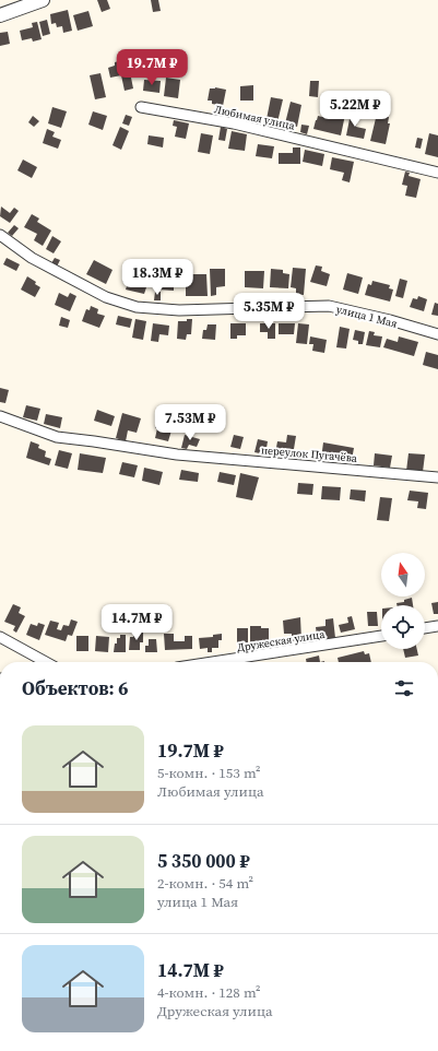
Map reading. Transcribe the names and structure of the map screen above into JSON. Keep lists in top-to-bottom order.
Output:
{
  "streets": {
    "street": [
      "Любимая улица",
      "улица 1 Мая",
      "переулок Пугачёва",
      "Дружеская улица"
    ]
  },
  "north": "top",
  "page": {
    "price": [
      "19.7M ₽",
      "5.22M ₽",
      "18.3M ₽",
      "5.35M ₽",
      "7.53M ₽",
      "14.7M ₽"
    ],
    "heading": "Объектов: 6",
    "list": [
      {
        "name": "19.7M ₽",
        "note": "5-комн. · 153 m² · Любимая улица"
      },
      {
        "name": "5 350 000 ₽",
        "note": "2-комн. · 54 m² · улица 1 Мая"
      },
      {
        "name": "14.7M ₽",
        "note": "4-комн. · 128 m² · Дружеская улица"
      }
    ]
  }
}
